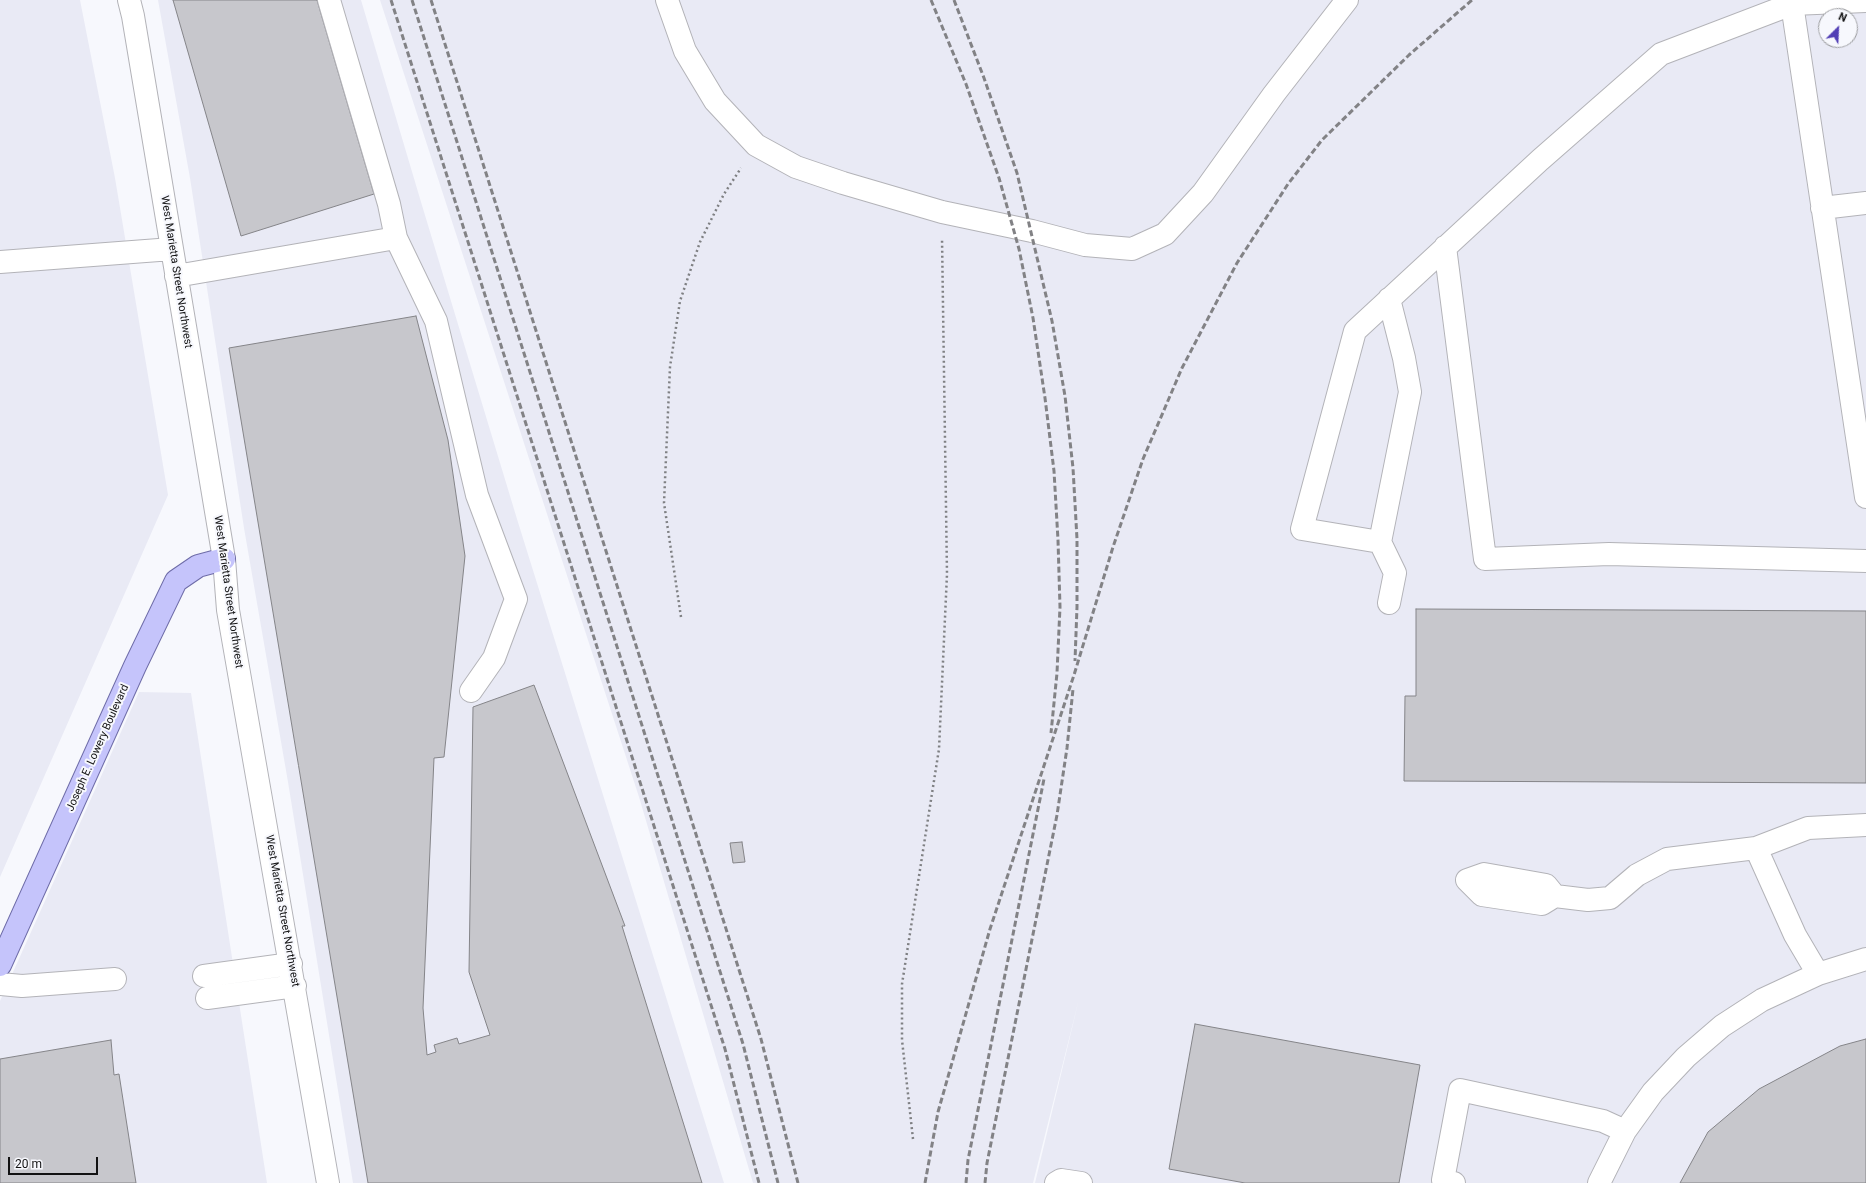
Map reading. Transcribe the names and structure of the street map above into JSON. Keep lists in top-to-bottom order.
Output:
{
  "streets": {
    "main road": ["Joseph E. Lowery Boulevard"],
    "street": ["West Marietta Street Northwest"]
  },
  "crossings": [
    ["West Marietta Street Northwest", "Joseph E. Lowery Boulevard"]
  ],
  "scale_bar": "20 m",
  "north": "top right"
}
